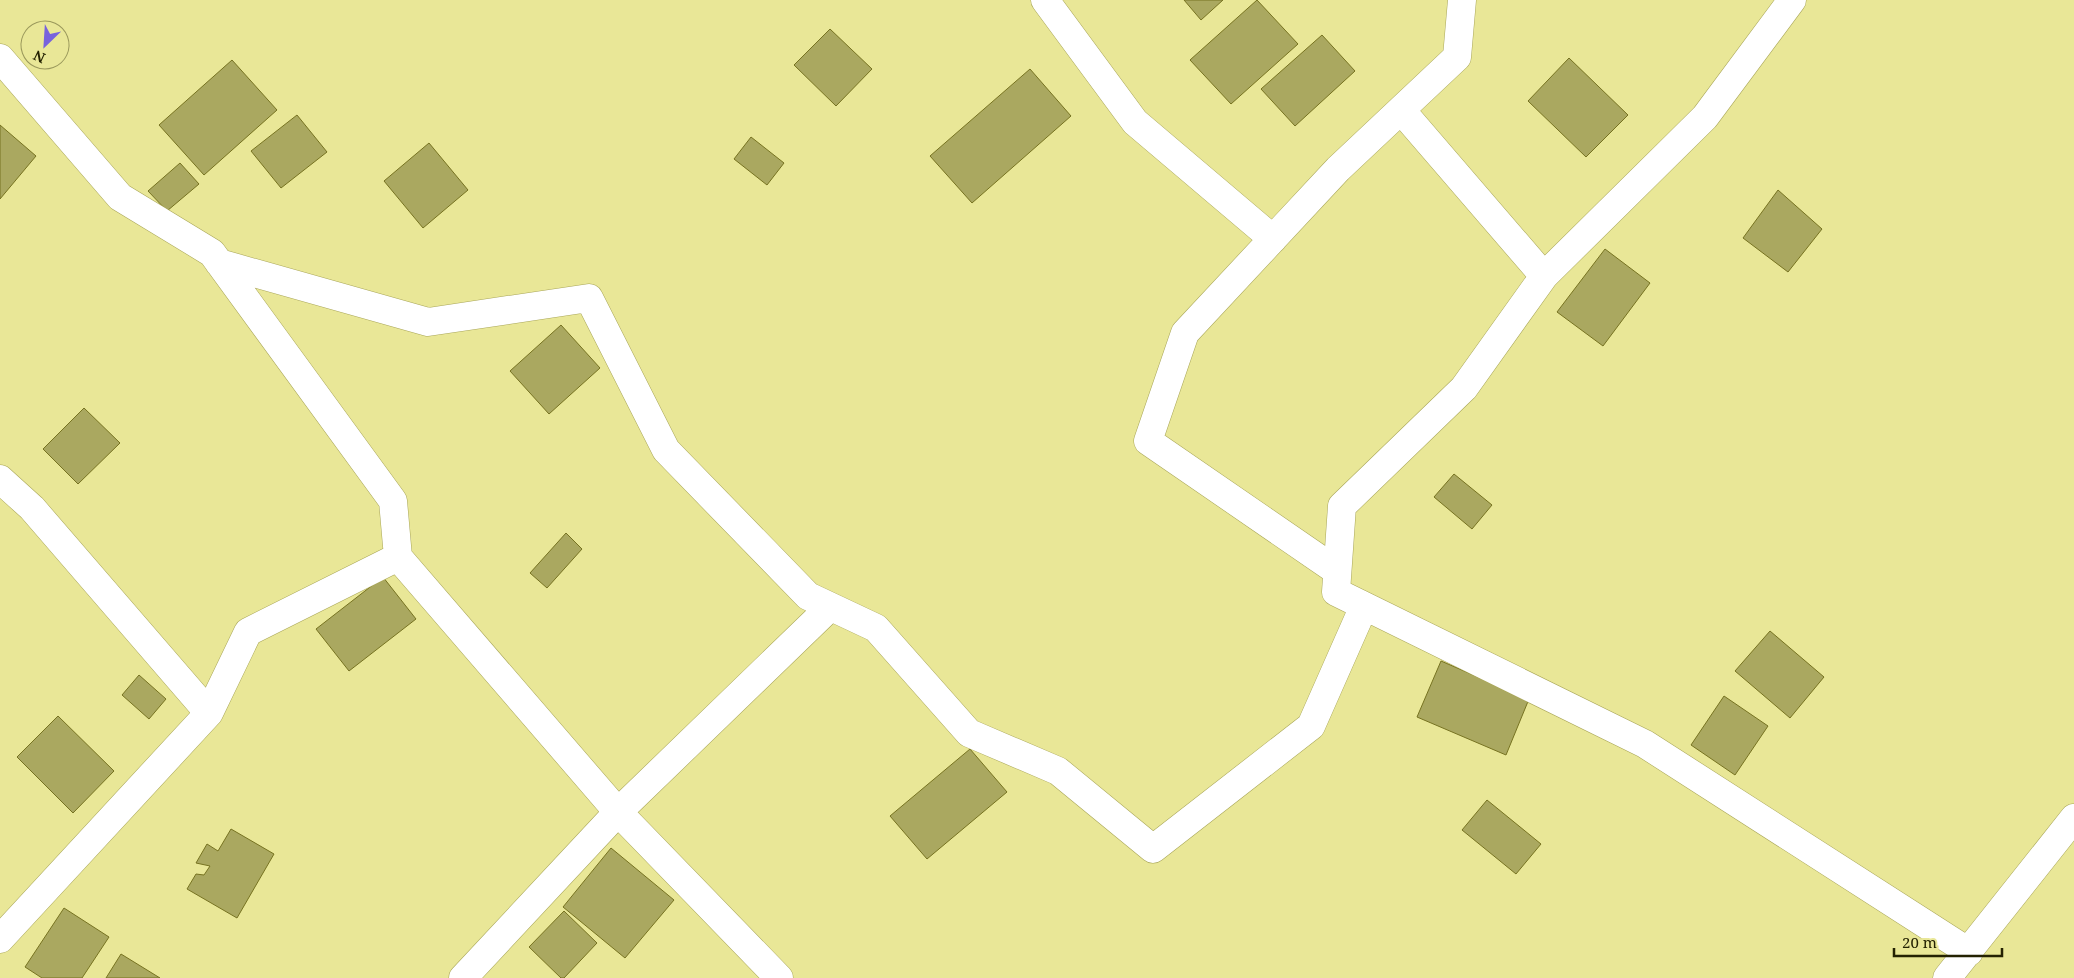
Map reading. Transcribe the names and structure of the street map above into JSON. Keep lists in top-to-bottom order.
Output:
{
  "scale_bar": "20 m",
  "north": "bottom left"
}
